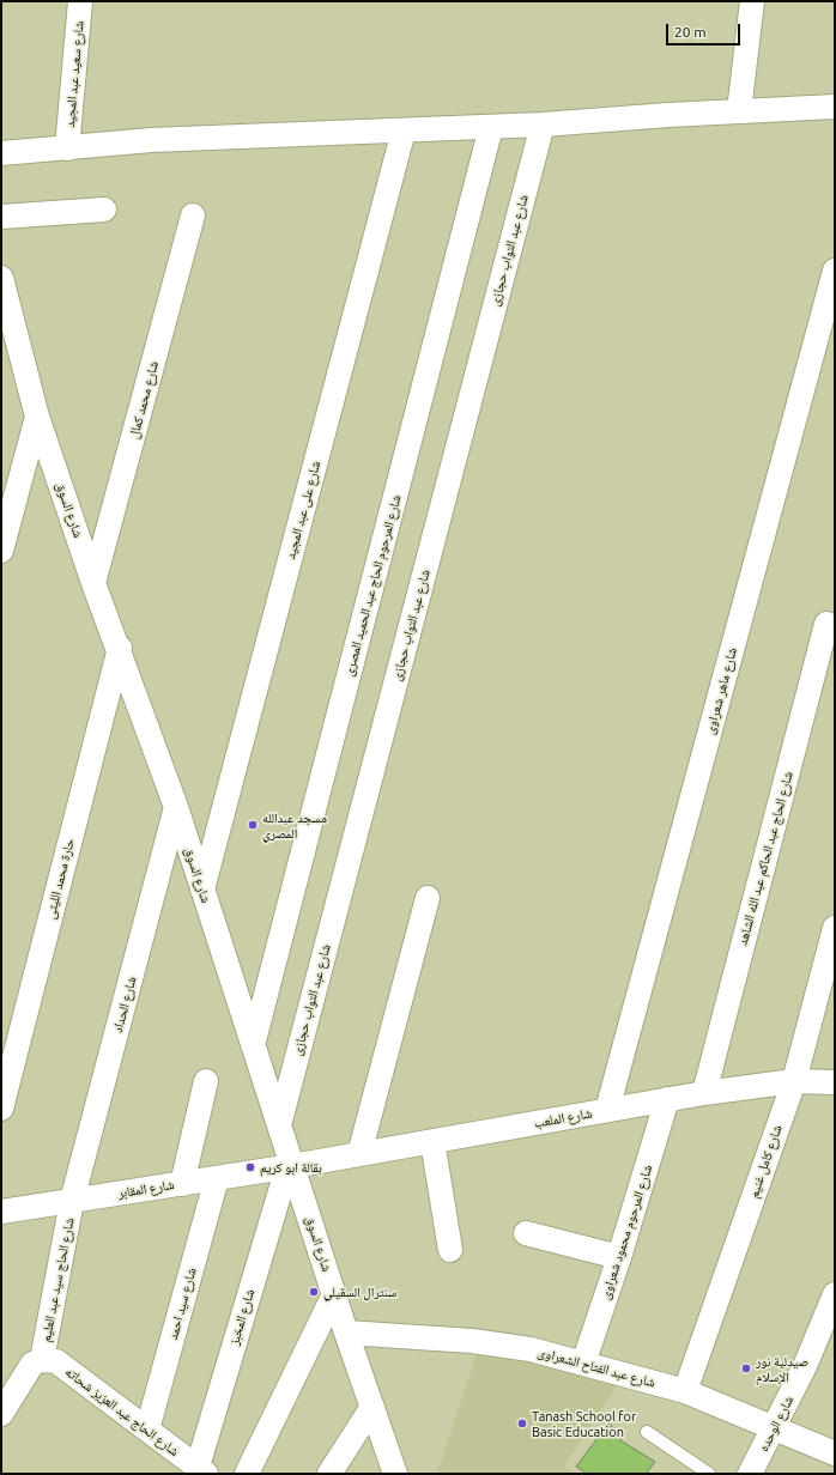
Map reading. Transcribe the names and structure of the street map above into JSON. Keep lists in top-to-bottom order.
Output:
{
  "streets": {
    "street": [
      "شارع سعيد عبد المجيد",
      "شارع عبد التواب حجازى",
      "شارع محمد كمال",
      "شارع السوق",
      "شارع على عبد المجيد",
      "شارع المرحوم الحاج عبد الحميد المصرى",
      "شارع ماهر شعراوى",
      "شارع الحاج عبد الحاكم عبد الله الشاهد",
      "حارة محمد الليثى",
      "شارع الحداد",
      "شارع الملعب",
      "شارع كامل غنيم",
      "شارع المقابر",
      "شارع المرحوم محمود شعراوى",
      "شارع الحاج سيد عبد العليم",
      "شارع سيد احمد",
      "شارع المخبز",
      "شارع عبد الفتاح الشعراوى",
      "شارع الحاج عبد العزيز شحاته",
      "شارع الوحده"
    ]
  },
  "crossings": [
    ["شارع عبد التواب حجازى", "شارع السوق"],
    ["شارع محمد كمال", "شارع السوق"],
    ["شارع السوق", "شارع على عبد المجيد"],
    ["شارع السوق", "شارع المرحوم الحاج عبد الحميد المصرى"],
    ["شارع السوق", "حارة محمد الليثى"],
    ["شارع السوق", "شارع الحداد"],
    ["شارع السوق", "شارع الملعب"],
    ["شارع السوق", "شارع المقابر"],
    ["شارع السوق", "شارع المخبز"],
    ["شارع السوق", "شارع عبد الفتاح الشعراوى"],
    ["شارع ماهر شعراوى", "شارع الملعب"],
    ["شارع الحاج عبد الحاكم عبد الله الشاهد", "شارع الملعب"],
    ["شارع الحداد", "شارع المقابر"],
    ["شارع الحداد", "شارع الحاج سيد عبد العليم"],
    ["شارع الملعب", "شارع كامل غنيم"],
    ["شارع الملعب", "شارع المقابر"],
    ["شارع الملعب", "شارع المرحوم محمود شعراوى"],
    ["شارع الملعب", "شارع المخبز"],
    ["شارع كامل غنيم", "شارع عبد الفتاح الشعراوى"],
    ["شارع المقابر", "شارع الحاج سيد عبد العليم"],
    ["شارع المقابر", "شارع سيد احمد"],
    ["شارع المقابر", "شارع المخبز"],
    ["شارع المرحوم محمود شعراوى", "شارع عبد الفتاح الشعراوى"],
    ["شارع الحاج سيد عبد العليم", "شارع الحاج عبد العزيز شحاته"],
    ["شارع سيد احمد", "شارع الحاج عبد العزيز شحاته"],
    ["شارع المخبز", "شارع الحاج عبد العزيز شحاته"],
    ["شارع عبد الفتاح الشعراوى", "شارع الوحده"]
  ],
  "places": [
    "مسجد عبدالله المصري",
    "بقالة ابو كريم",
    "سنترال السقيلي",
    "صيدلية نور الإسلام",
    "Tanash School for Basic Education"
  ],
  "scale_bar": "20 m"
}
